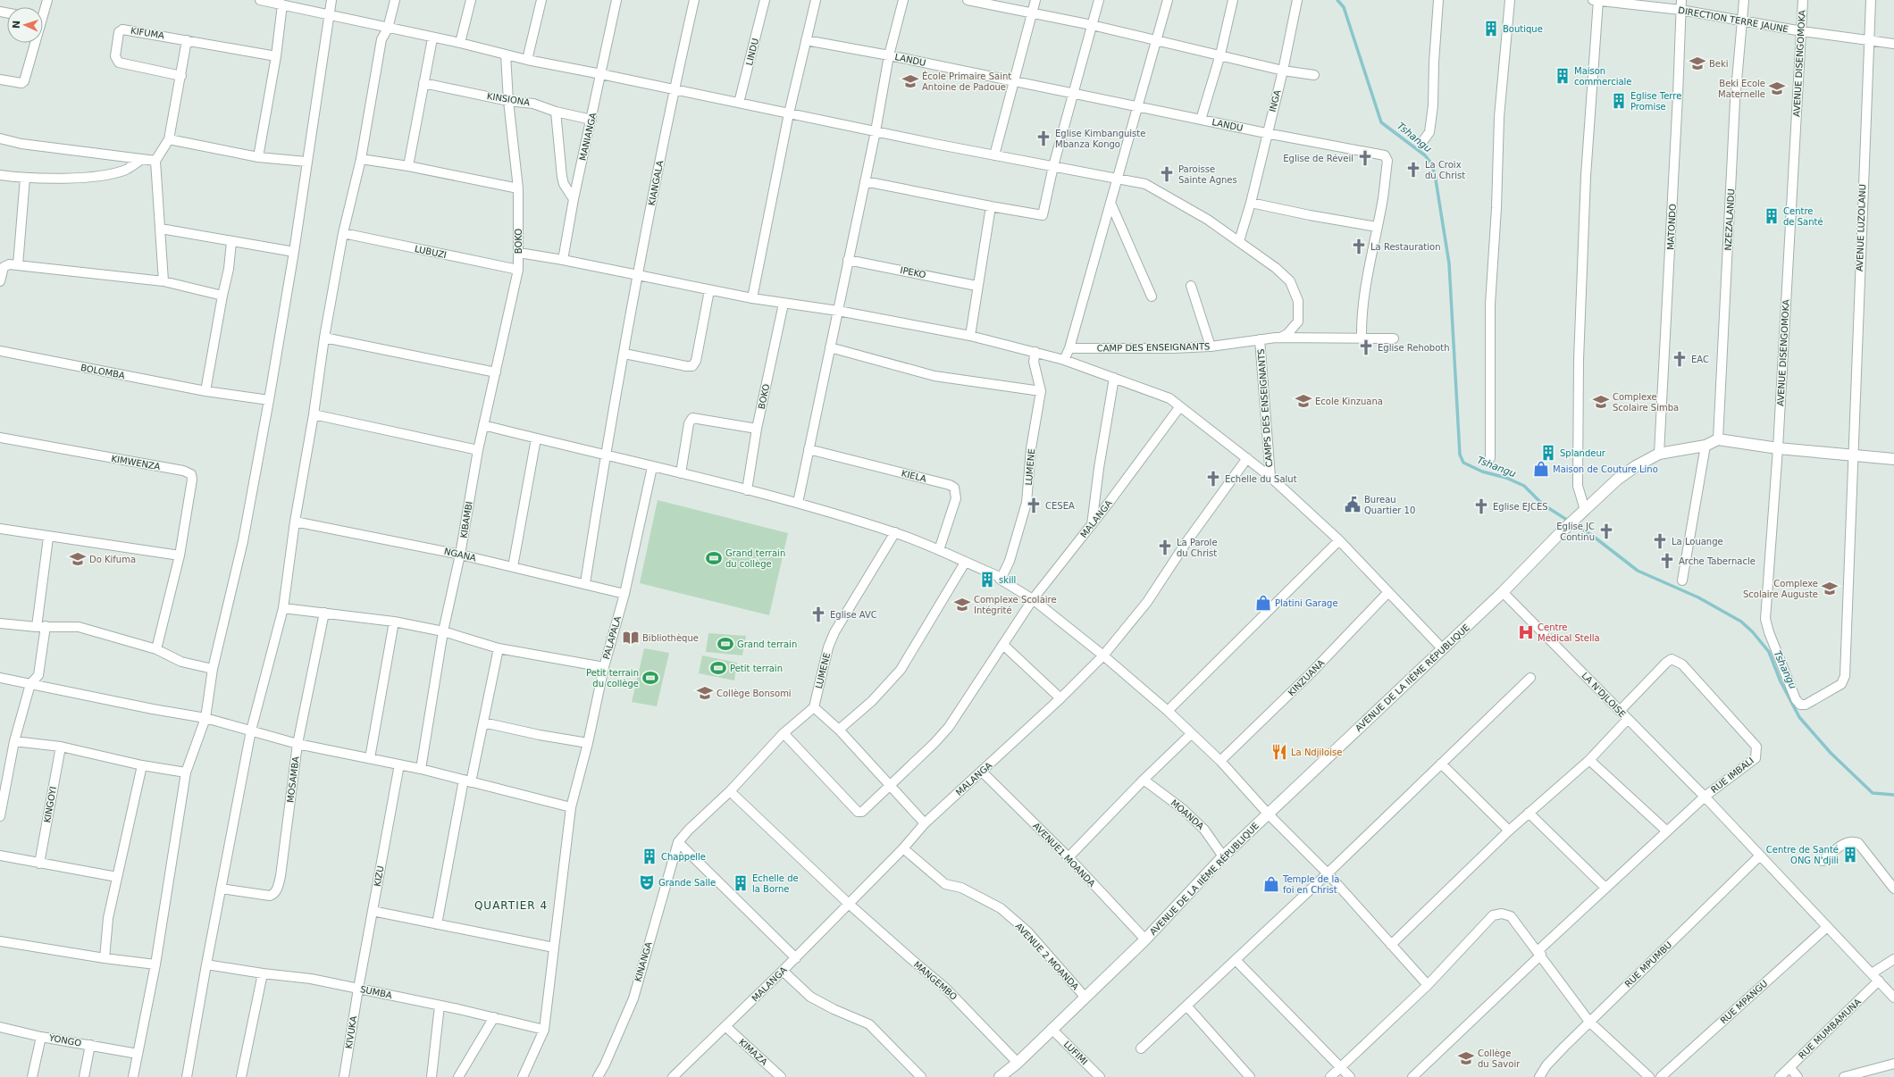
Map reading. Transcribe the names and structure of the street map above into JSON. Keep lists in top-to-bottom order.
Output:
{
  "streets": {
    "street": [
      "DIRECTION TERRE JAUNE",
      "KIFUMA",
      "LINDU",
      "LANDU",
      "AVENUE DISENGOMOKA",
      "KINSIONA",
      "INGA",
      "MANIANGA",
      "KIANGALA",
      "NZEZALANDU",
      "MATONDO",
      "AVENUE LUZOLANU",
      "BOKO",
      "LUBUZI",
      "IPEKO",
      "CAMP DES ENSEIGNANTS",
      "BOLOMBA",
      "CAMPS DES ENSEIGNANTS",
      "KIMWENZA",
      "LUMENE",
      "KIELA",
      "MALANGA",
      "KIBAMBI",
      "NGANA",
      "PALAPALA",
      "KINZUANA",
      "AVENUE DE LA IIÈME RÉPUBLIQUE",
      "LA N'DJLOISE",
      "RUE IMBALI",
      "MOSAMBA",
      "KINGOYI",
      "MOANDA",
      "AVENUE1 MOANDA",
      "KIZU",
      "AVENUE 2 MOANDA",
      "KINANGA",
      "RUE MPUMBU",
      "MANGEMBO",
      "SUMBA",
      "RUE MPANGU",
      "RUE MUMBAMUNA",
      "KIVUKA",
      "YONGO",
      "KIMAZA",
      "LUFIMI"
    ]
  },
  "crossings": [
    ["DIRECTION TERRE JAUNE", "AVENUE DISENGOMOKA"],
    ["DIRECTION TERRE JAUNE", "NZEZALANDU"],
    ["DIRECTION TERRE JAUNE", "MATONDO"],
    ["DIRECTION TERRE JAUNE", "AVENUE LUZOLANU"],
    ["LANDU", "INGA"],
    ["AVENUE DISENGOMOKA", "AVENUE LUZOLANU"],
    ["KINSIONA", "MANIANGA"],
    ["KINSIONA", "BOKO"],
    ["NZEZALANDU", "AVENUE DE LA IIÈME RÉPUBLIQUE"],
    ["MATONDO", "AVENUE DE LA IIÈME RÉPUBLIQUE"],
    ["BOKO", "LUBUZI"],
    ["BOKO", "KIBAMBI"],
    ["CAMP DES ENSEIGNANTS", "CAMPS DES ENSEIGNANTS"],
    ["LUMENE", "KINANGA"],
    ["MALANGA", "AVENUE1 MOANDA"],
    ["MALANGA", "AVENUE 2 MOANDA"],
    ["MALANGA", "KINANGA"],
    ["MALANGA", "MANGEMBO"],
    ["MALANGA", "KIMAZA"],
    ["KIBAMBI", "NGANA"],
    ["NGANA", "PALAPALA"],
    ["AVENUE DE LA IIÈME RÉPUBLIQUE", "LA N'DJLOISE"],
    ["AVENUE DE LA IIÈME RÉPUBLIQUE", "MOANDA"],
    ["AVENUE DE LA IIÈME RÉPUBLIQUE", "AVENUE1 MOANDA"],
    ["AVENUE DE LA IIÈME RÉPUBLIQUE", "AVENUE 2 MOANDA"],
    ["AVENUE DE LA IIÈME RÉPUBLIQUE", "MANGEMBO"],
    ["AVENUE DE LA IIÈME RÉPUBLIQUE", "LUFIMI"],
    ["LA N'DJLOISE", "RUE IMBALI"],
    ["LA N'DJLOISE", "RUE MPUMBU"],
    ["LA N'DJLOISE", "RUE MPANGU"],
    ["LA N'DJLOISE", "RUE MUMBAMUNA"],
    ["KIZU", "SUMBA"],
    ["KIZU", "KIVUKA"],
    ["SUMBA", "KIVUKA"]
  ],
  "districts": ["QUARTIER 4"],
  "water": ["Tshangu"],
  "places": {
    "building": [
      "Boutique",
      "Maison commerciale",
      "Eglise Terre Promise",
      "Centre de Santé",
      "Splandeur",
      "skill",
      "Centre de Santé ONG N'djili",
      "Chappelle",
      "Echelle de la Borne"
    ],
    "school or university": [
      "Beki",
      "École Primaire Saint Antoine de Padoue",
      "Beki Ecole Maternelle",
      "Ecole Kinzuana",
      "Complexe Scolaire Simba",
      "Do Kifuma",
      "Complexe Scolaire Auguste",
      "Complexe Scolaire Intégrité",
      "Collège Bonsomi",
      "Collège du Savoir"
    ],
    "church": [
      "Eglise Kimbanguiste Mbanza Kongo",
      "Eglise de Réveil",
      "La Croix du Christ",
      "Paroisse Sainte Agnes",
      "La Restauration",
      "Eglise Rehoboth",
      "EAC",
      "Echelle du Salut",
      "CESEA",
      "Eglise EJCES",
      "Eglise JC Continu",
      "La Louange",
      "La Parole du Christ",
      "Arche Tabernacle",
      "Eglise AVC"
    ],
    "shop": ["Maison de Couture Lino", "Platini Garage", "Temple de la foi en Christ"],
    "public building": ["Bureau Quartier 10"],
    "sports": [
      "Grand terrain du collège",
      "Grand terrain",
      "Petit terrain",
      "Petit terrain du collège"
    ],
    "hospital": ["Centre Médical Stella"],
    "library": ["Bibliothèque"],
    "restaurant": ["La Ndjiloise"],
    "theatre": ["Grande Salle"]
  },
  "north": "left"
}
